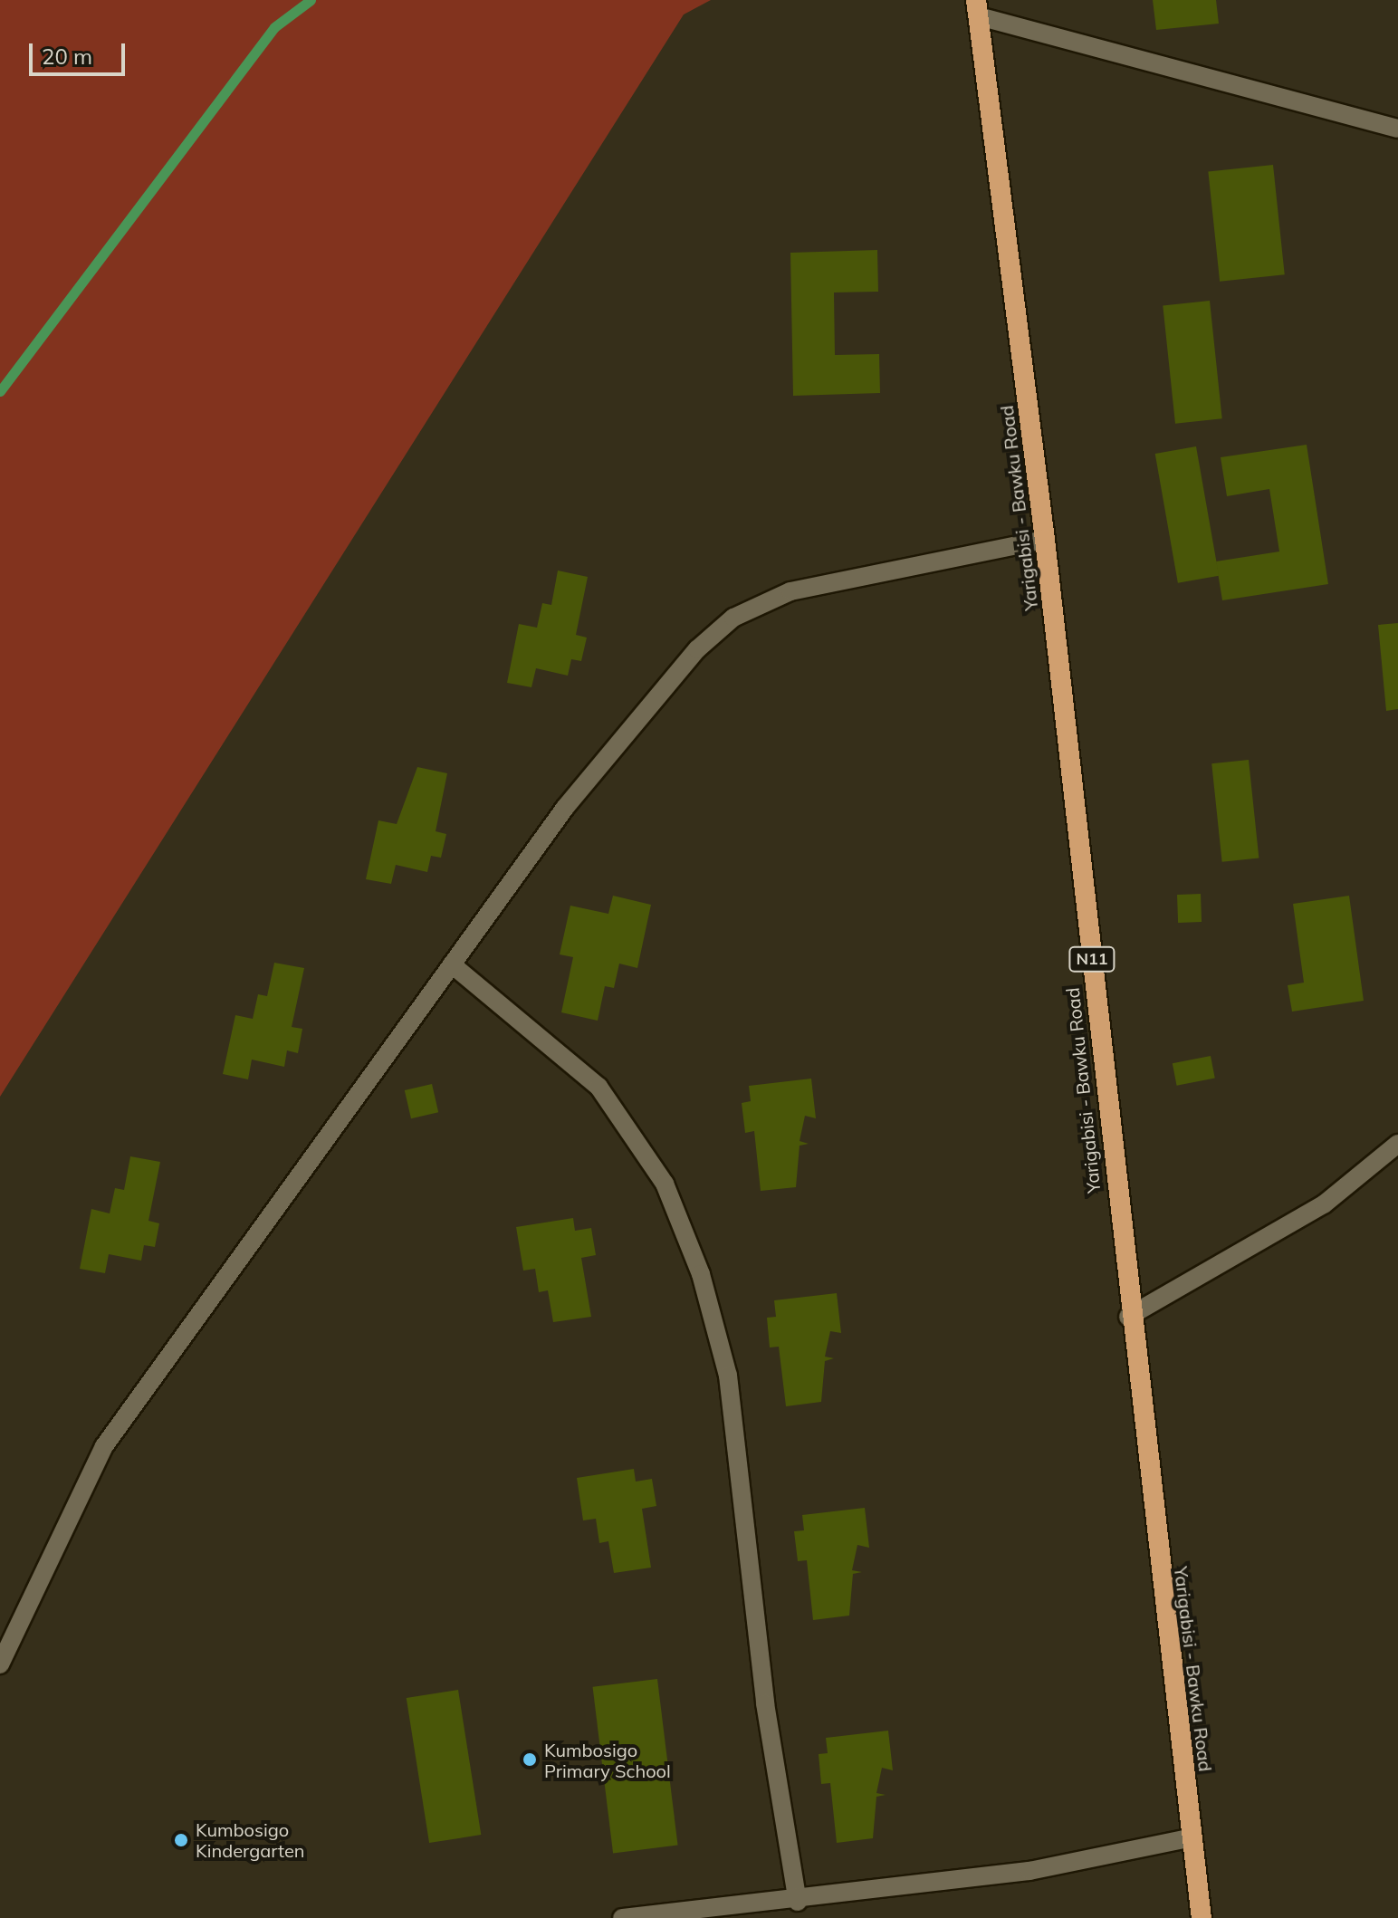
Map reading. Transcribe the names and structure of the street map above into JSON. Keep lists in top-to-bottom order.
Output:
{
  "streets": {
    "highway": ["Yarigabisi - Bawku Road", "N11"]
  },
  "places": ["Kumbosigo Primary School", "Kumbosigo Kindergarten"],
  "scale_bar": "20 m"
}
